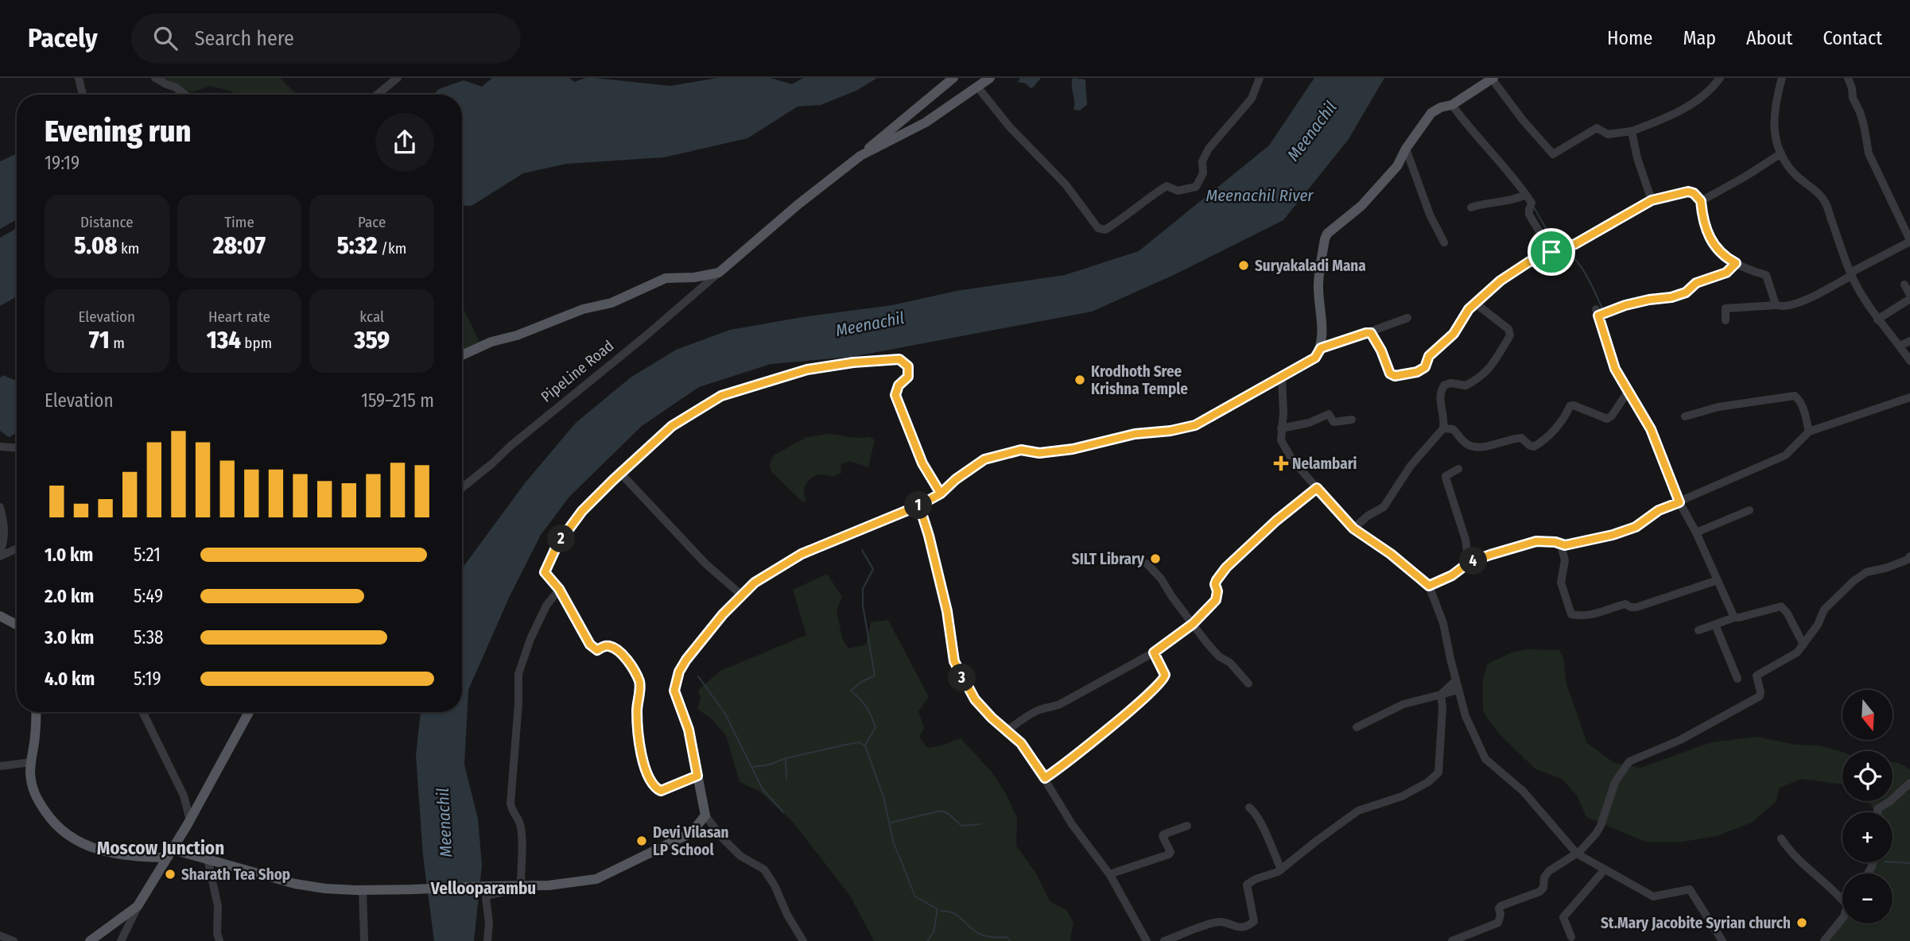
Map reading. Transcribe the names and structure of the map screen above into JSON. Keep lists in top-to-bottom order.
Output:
{
  "streets": {
    "street": ["PipeLine Road"]
  },
  "districts": ["Moscow Junction", "Vellooparambu"],
  "water": ["Meenachil", "Meenachil River"],
  "places": {
    "other": [
      "Suryakaladi Mana",
      "Krodhoth Sree Krishna Temple",
      "SILT Library",
      "Devi Vilasan LP School",
      "Sharath Tea Shop",
      "St.Mary Jacobite Syrian church"
    ],
    "health": ["Nelambari"]
  },
  "north": "bottom",
  "page": {
    "header": "Pacely",
    "search": "Search here",
    "nav": [
      "Home",
      "Map",
      "About",
      "Contact"
    ],
    "heading": ["Evening run", "19:19"],
    "stats": [
      ["Distance", "5.08 km"],
      ["Time", "28:07"],
      ["Pace", "5:32 /km"],
      ["Elevation", "71 m"],
      ["Heart rate", "134 bpm"],
      ["kcal", "359"]
    ],
    "chart": ["Elevation", "159–215 m"],
    "pins": [
      "1",
      "2",
      "4",
      "3"
    ],
    "list": [
      {
        "name": "1.0 km",
        "note": "5:21"
      },
      {
        "name": "2.0 km",
        "note": "5:49"
      },
      {
        "name": "3.0 km",
        "note": "5:38"
      },
      {
        "name": "4.0 km",
        "note": "5:19"
      }
    ],
    "map_buttons": ["+", "−"]
  }
}
